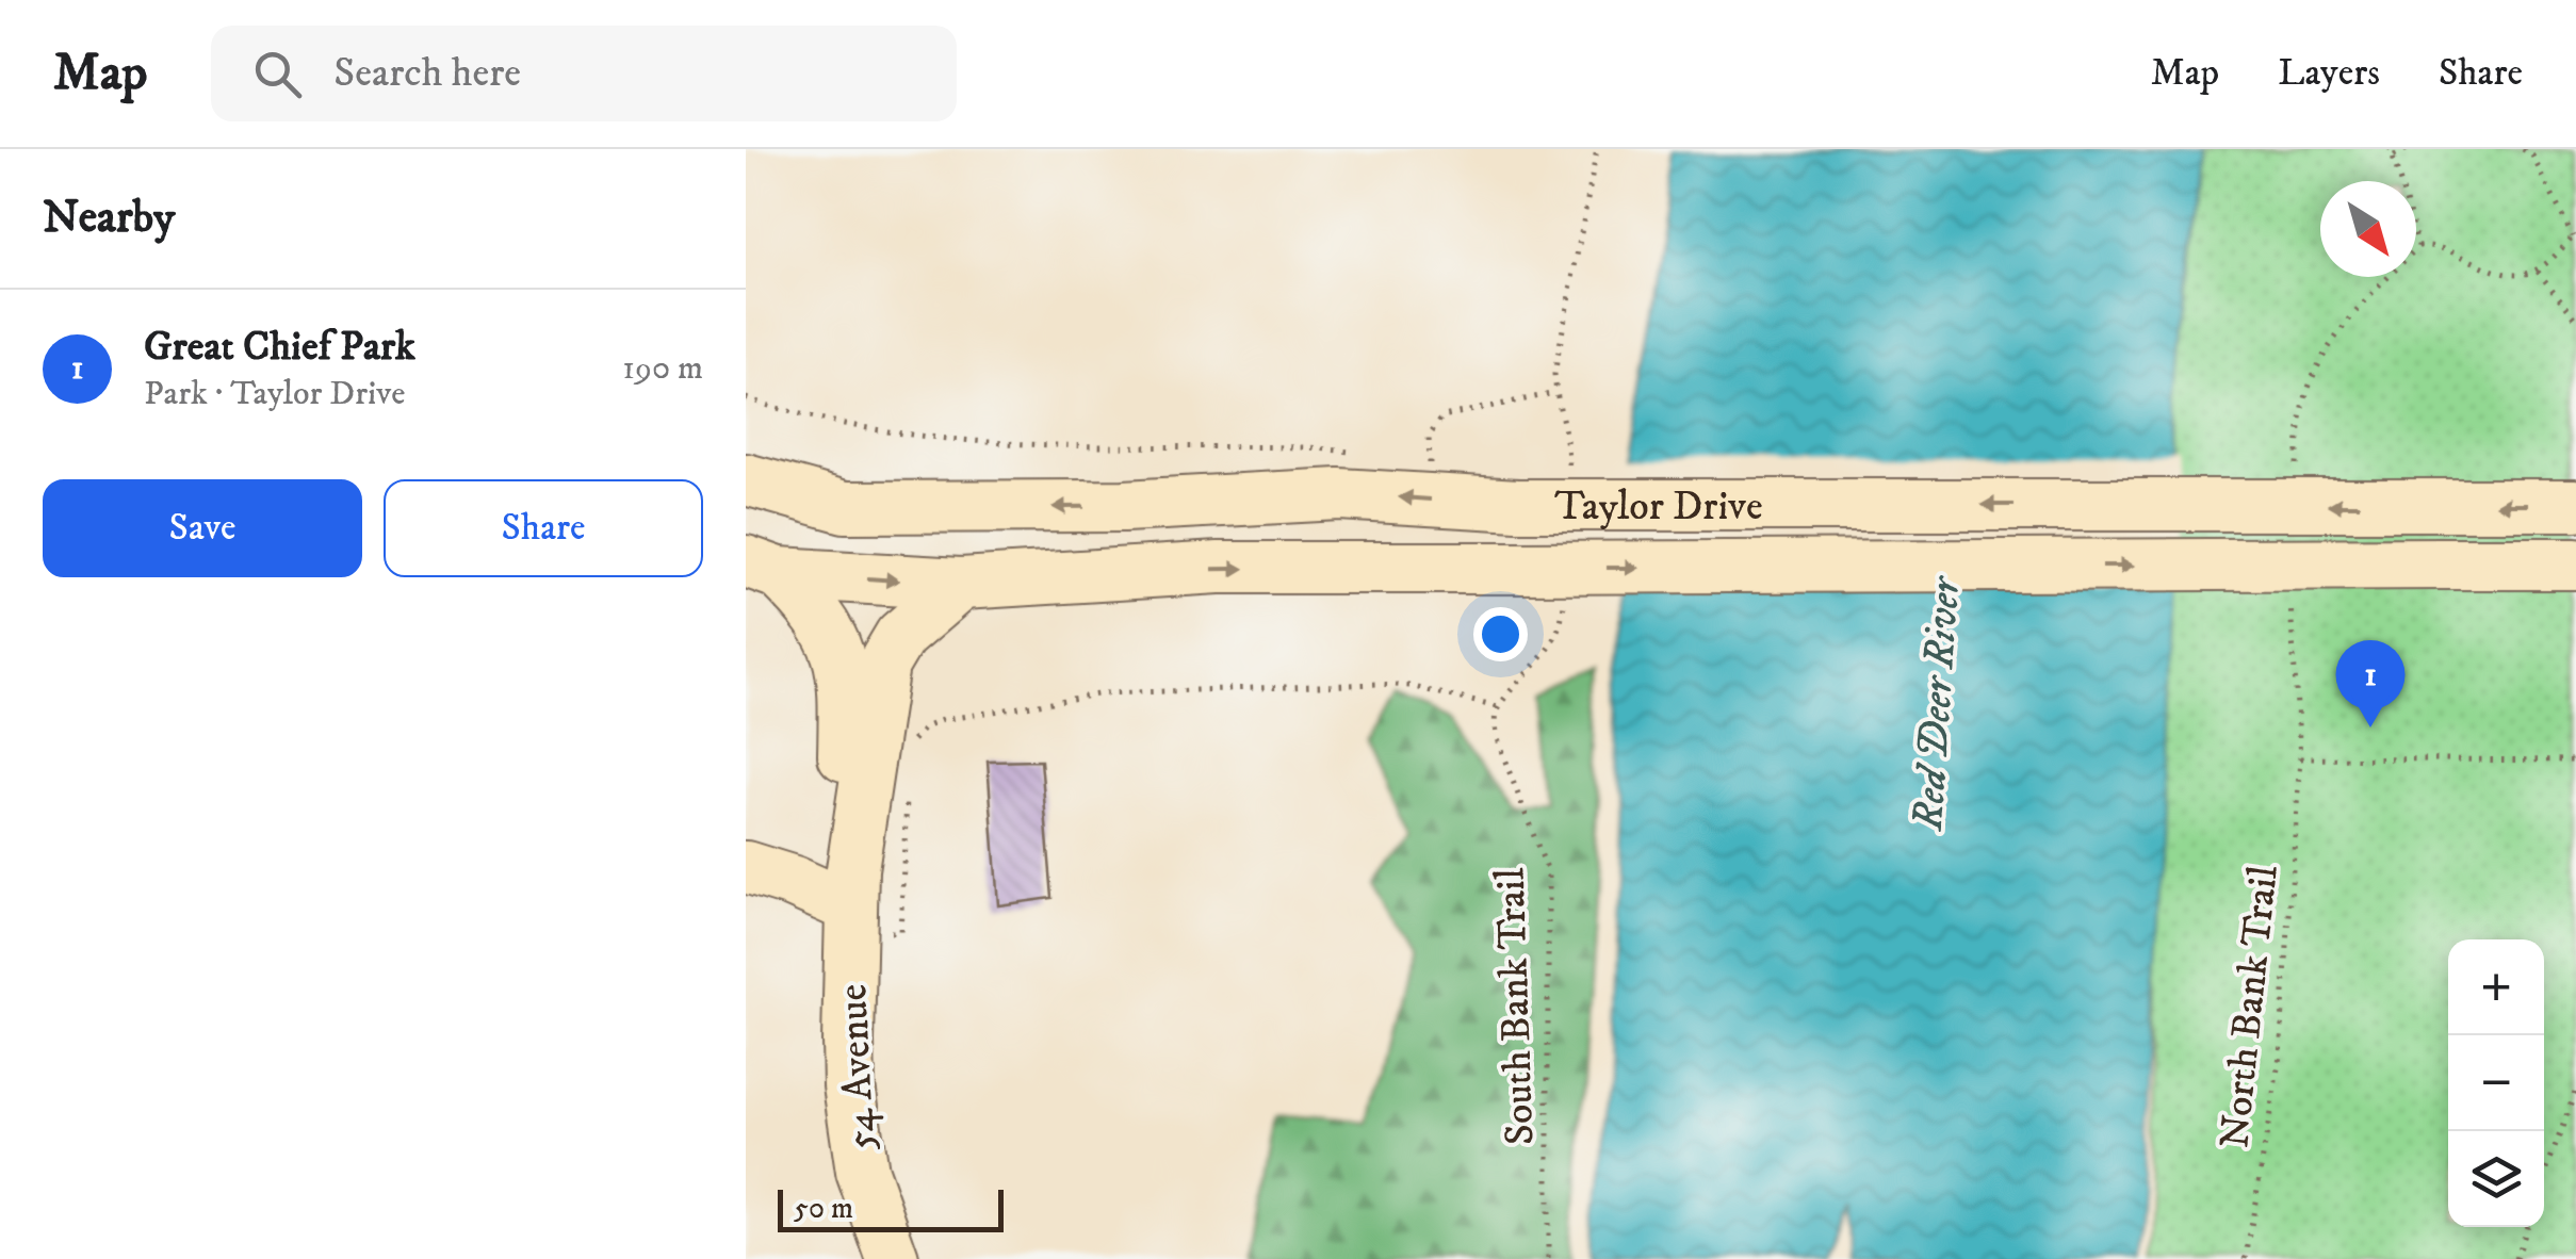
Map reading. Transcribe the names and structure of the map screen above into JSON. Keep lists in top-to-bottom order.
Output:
{
  "streets": {
    "main road": ["Taylor Drive", "54 Avenue"],
    "path": ["South Bank Trail", "North Bank Trail"]
  },
  "water": ["Red Deer River"],
  "scale_bar": "50 m",
  "north": "bottom right",
  "page": {
    "header": "Map",
    "search": "Search here",
    "nav": ["Map", "Layers", "Share"],
    "heading": "Nearby",
    "list": [
      {
        "mark": "1",
        "name": "Great Chief Park",
        "note": "Park · Taylor Drive",
        "value": "190 m"
      }
    ],
    "buttons": ["Save", "Share"],
    "pins": "1",
    "map_buttons": ["+", "−"],
    "scale": "50 m"
  }
}
